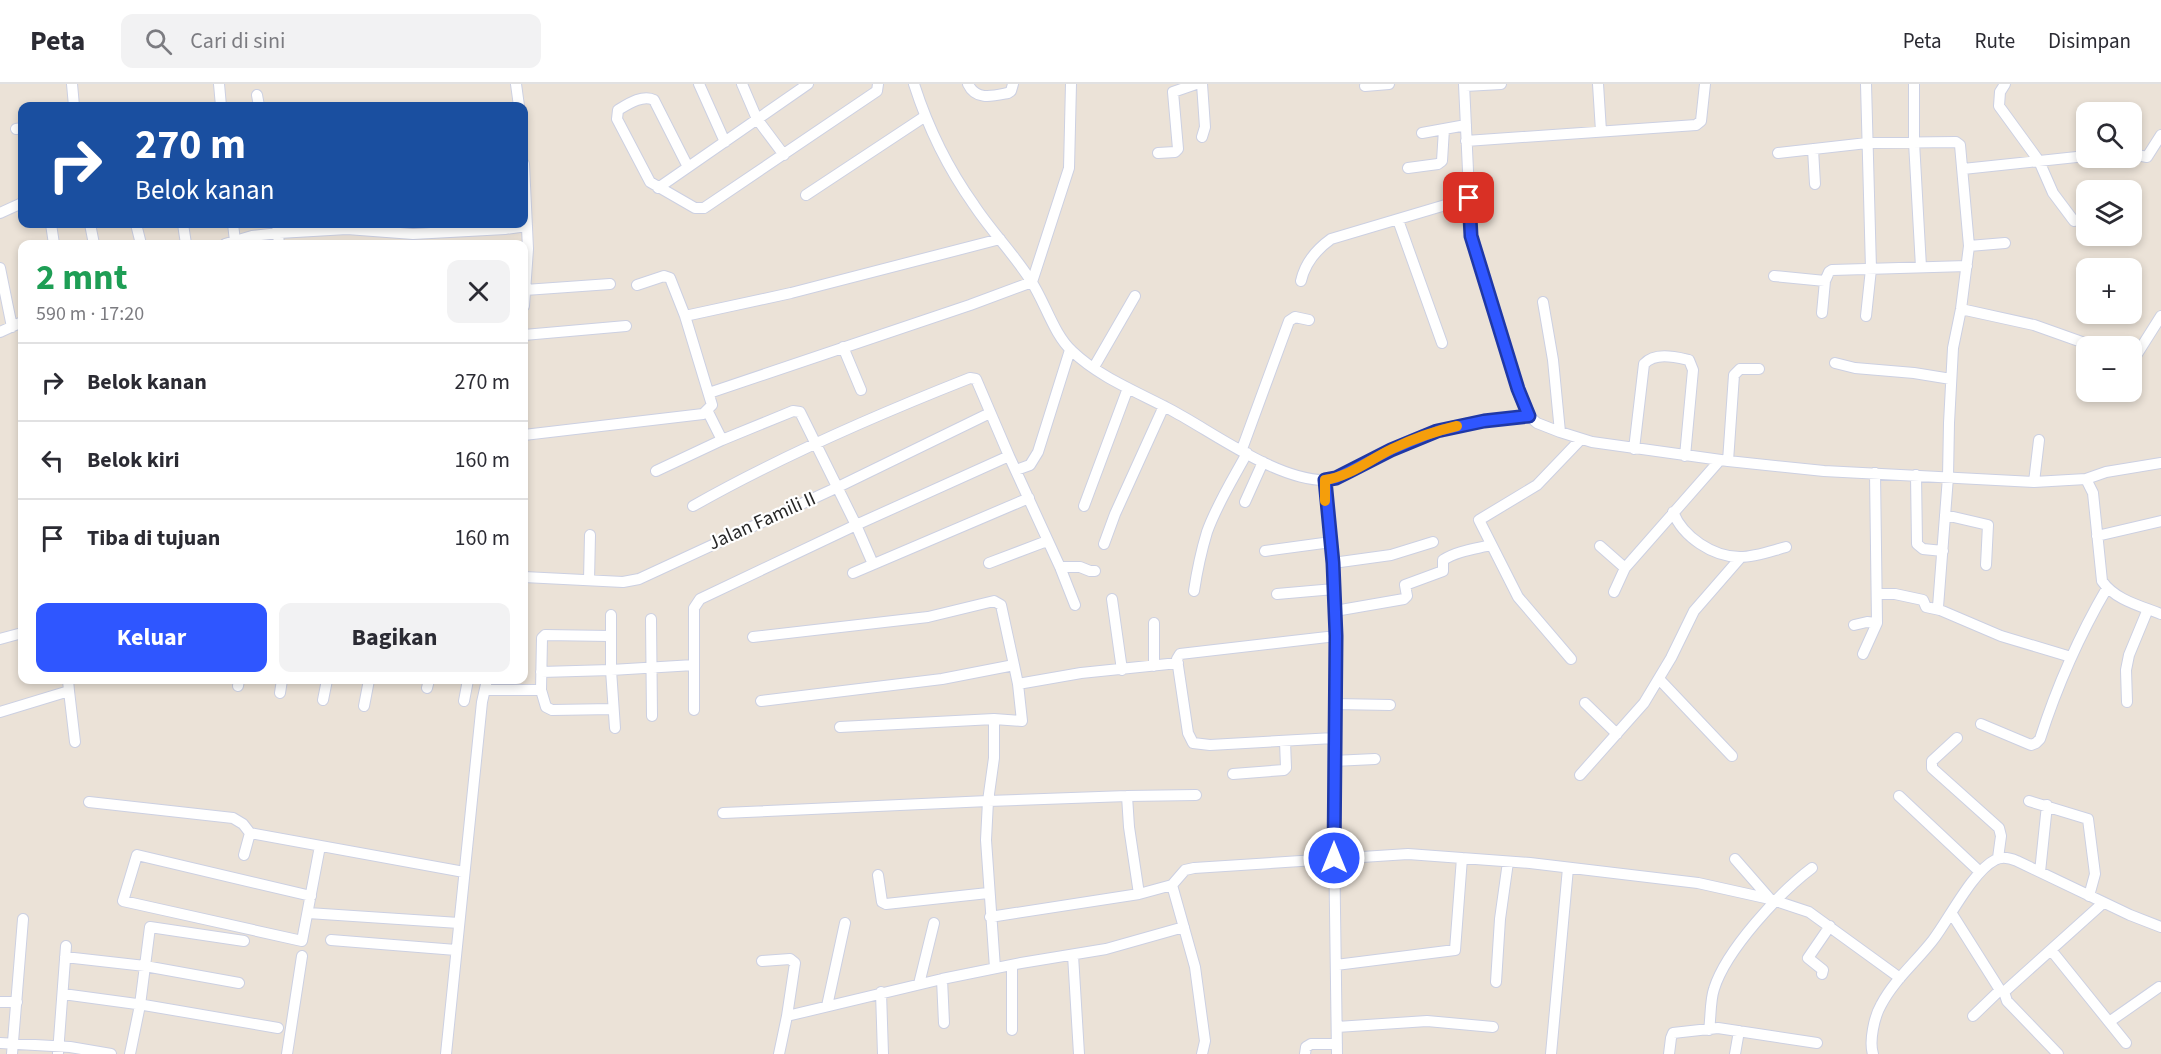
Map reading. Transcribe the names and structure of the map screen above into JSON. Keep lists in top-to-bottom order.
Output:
{
  "streets": {
    "street": ["Jalan Famili II"]
  },
  "page": {
    "header": "Peta",
    "search": "Cari di sini",
    "nav": ["Peta", "Rute", "Disimpan"],
    "map_buttons": ["+", "−"],
    "turn": ["270 m", "Belok kanan"],
    "heading": ["2 mnt", "590 m · 17:20"],
    "list": [
      {
        "name": "Belok kanan",
        "value": "270 m"
      },
      {
        "name": "Belok kiri",
        "value": "160 m"
      },
      {
        "name": "Tiba di tujuan",
        "value": "160 m"
      }
    ],
    "buttons": ["Keluar", "Bagikan"]
  }
}
